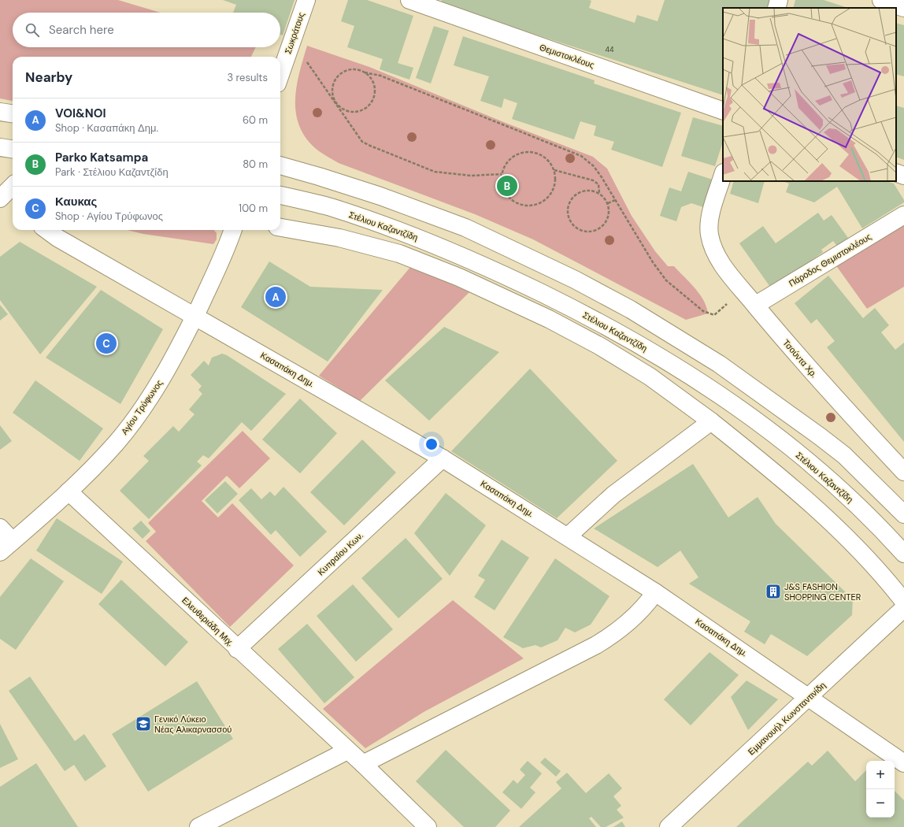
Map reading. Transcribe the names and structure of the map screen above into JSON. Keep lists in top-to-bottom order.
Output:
{
  "streets": {
    "street": [
      "Σωκράτους",
      "Θεμιστοκλέους",
      "Στέλιου Καζαντζίδη",
      "Πάροδος Θεμιστοκλέους",
      "Τσούντα Χρ.",
      "Κασαπάκη Δημ.",
      "Αγίου Τρύφωνος",
      "Κυπραίου Κων.",
      "Ελευθεριάδη Μιχ.",
      "Εμμανουήλ Κωνσταντινίδη"
    ]
  },
  "crossings": [
    ["Πάροδος Θεμιστοκλέους", "Τσούντα Χρ."],
    ["Κασαπάκη Δημ.", "Αγίου Τρύφωνος"],
    ["Κασαπάκη Δημ.", "Κυπραίου Κων."],
    ["Κασαπάκη Δημ.", "Εμμανουήλ Κωνσταντινίδη"],
    ["Αγίου Τρύφωνος", "Ελευθεριάδη Μιχ."],
    ["Κυπραίου Κων.", "Ελευθεριάδη Μιχ."]
  ],
  "places": {
    "building": ["J&S FASHION SHOPPING CENTER"],
    "school or university": ["Γενικό Λύκειο Νέας Αλικαρνασσού"]
  },
  "house_numbers": ["44"],
  "page": {
    "search": "Search here",
    "heading": ["Nearby", "3 results"],
    "list": [
      {
        "mark": "A",
        "name": "VOI&NOI",
        "note": "Shop · Κασαπάκη Δημ.",
        "value": "60 m"
      },
      {
        "mark": "B",
        "name": "Parko Katsampa",
        "note": "Park · Στέλιου Καζαντζίδη",
        "value": "80 m"
      },
      {
        "mark": "C",
        "name": "Καυκας",
        "note": "Shop · Αγίου Τρύφωνος",
        "value": "100 m"
      }
    ],
    "pins": ["B", "A", "C"],
    "map_buttons": ["+", "−"]
  }
}
